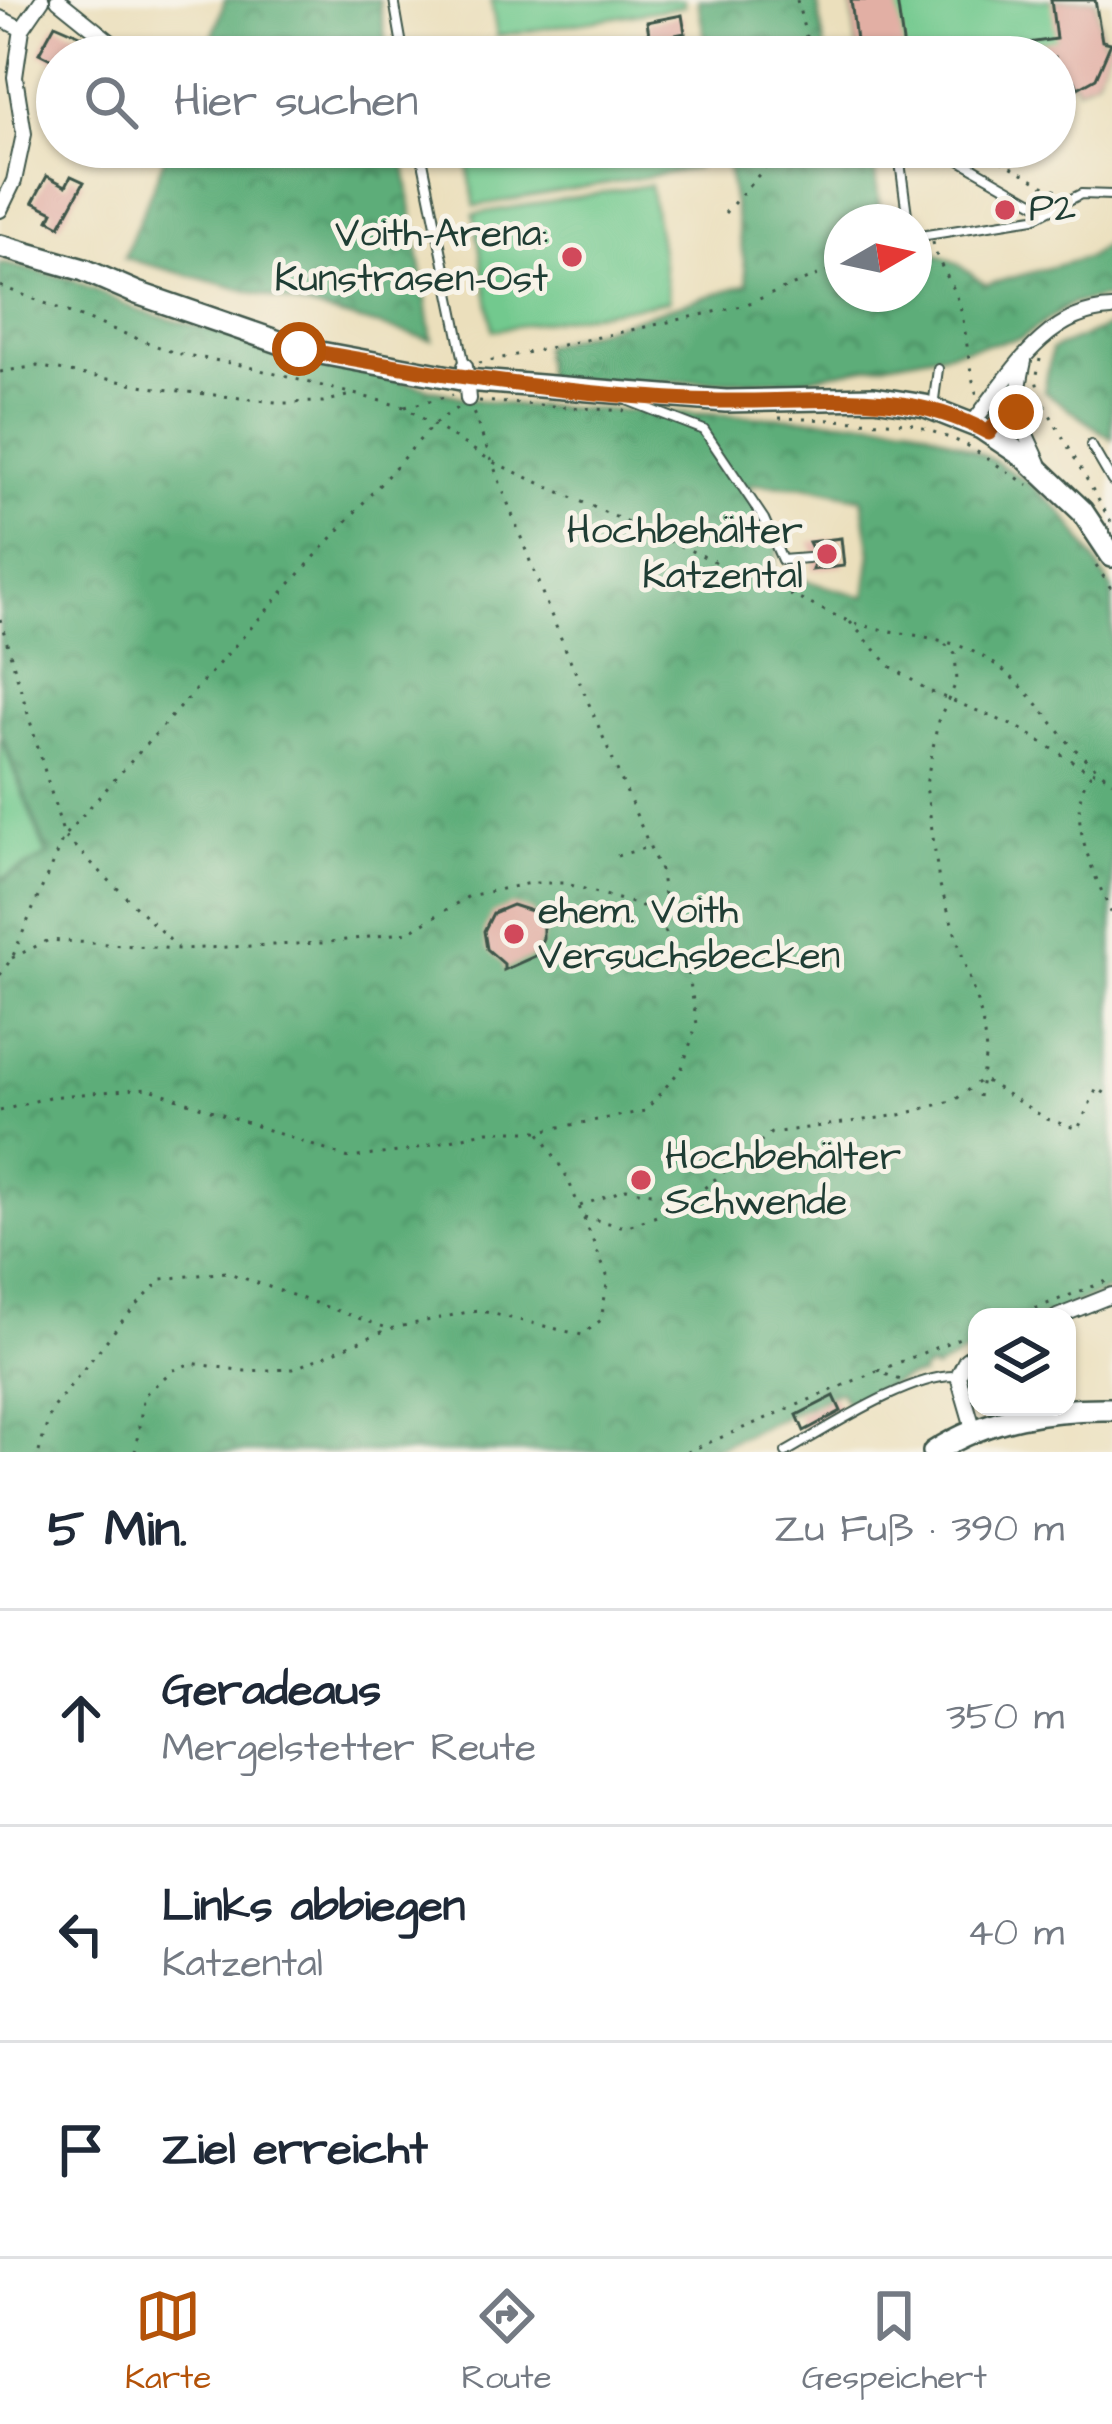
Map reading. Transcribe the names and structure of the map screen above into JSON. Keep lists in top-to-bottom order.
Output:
{
  "places": [
    "P2",
    "Voith-Arena: Kunstrasen-Ost",
    "Hochbehälter Katzental",
    "ehem. Voith Versuchsbecken",
    "Hochbehälter Schwende"
  ],
  "north": "right",
  "page": {
    "search": "Hier suchen",
    "heading": ["5 Min.", "Zu Fuß · 390 m"],
    "list": [
      ["Geradeaus", "Mergelstetter Reute", "350 m"],
      ["Links abbiegen", "Katzental", "40 m"],
      "Ziel erreicht"
    ],
    "nav": ["Karte", "Route", "Gespeichert"]
  }
}
